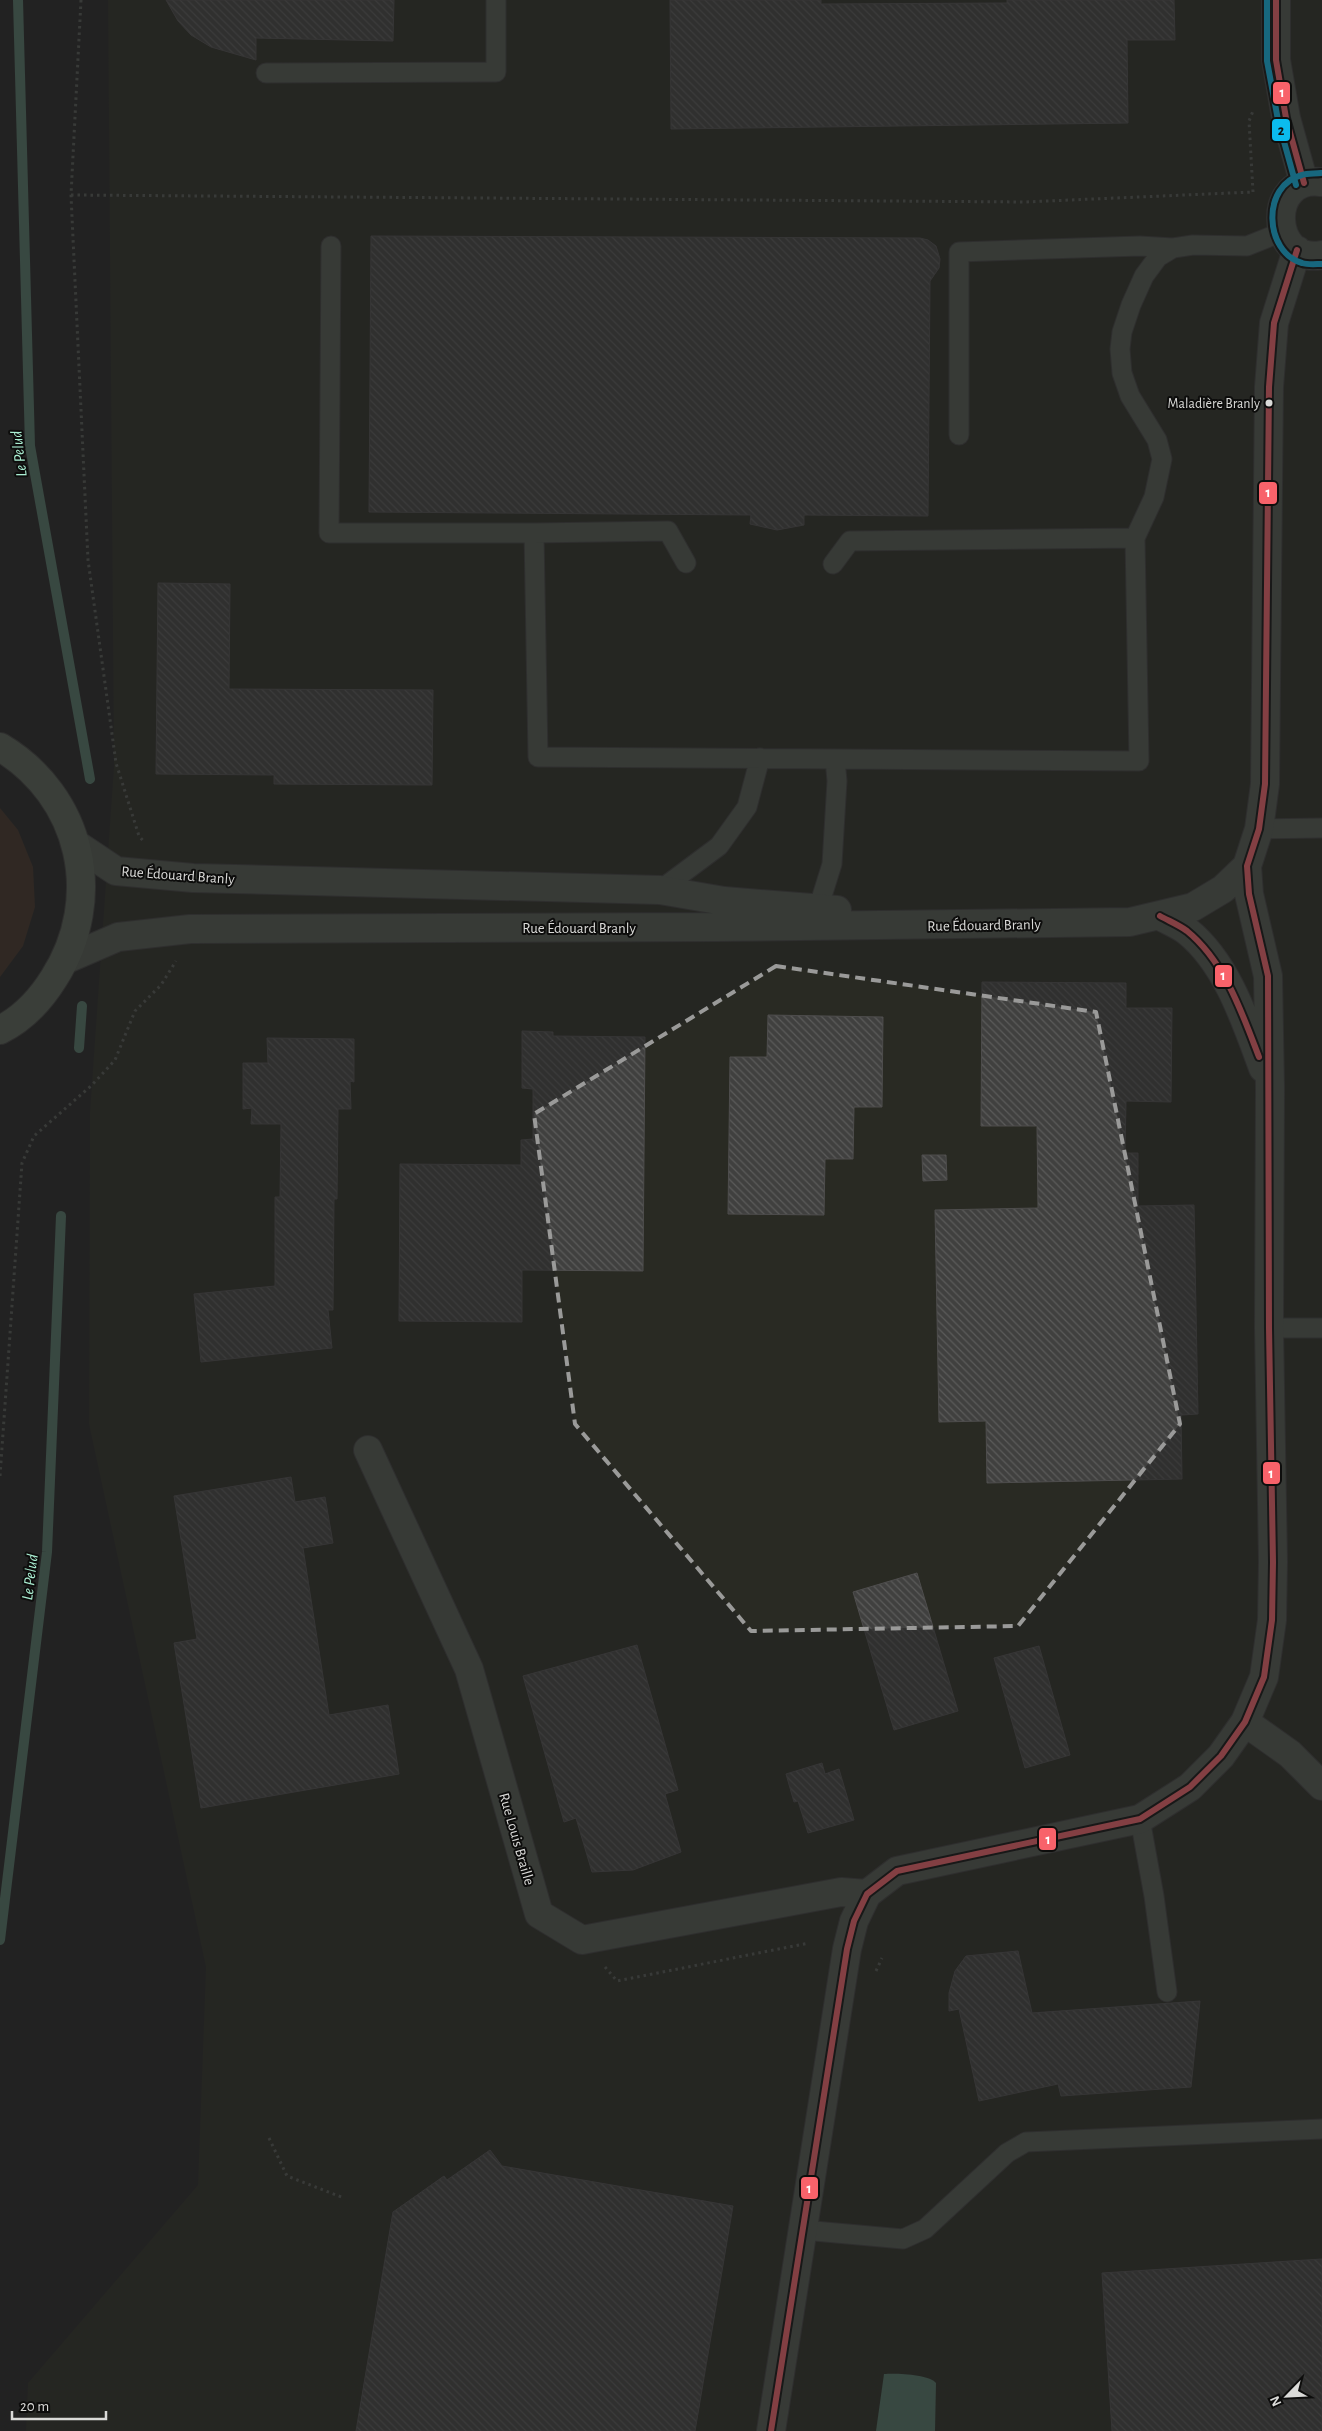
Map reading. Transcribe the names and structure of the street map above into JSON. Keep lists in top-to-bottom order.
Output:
{
  "streets": {
    "street": ["Rue Édouard Branly", "Rue Louis Braille"]
  },
  "water": ["Le Pelud"],
  "places": ["Maladière Branly"],
  "lines": ["transit line 1", "transit line 2"],
  "scale_bar": "20 m",
  "north": "bottom left"
}
